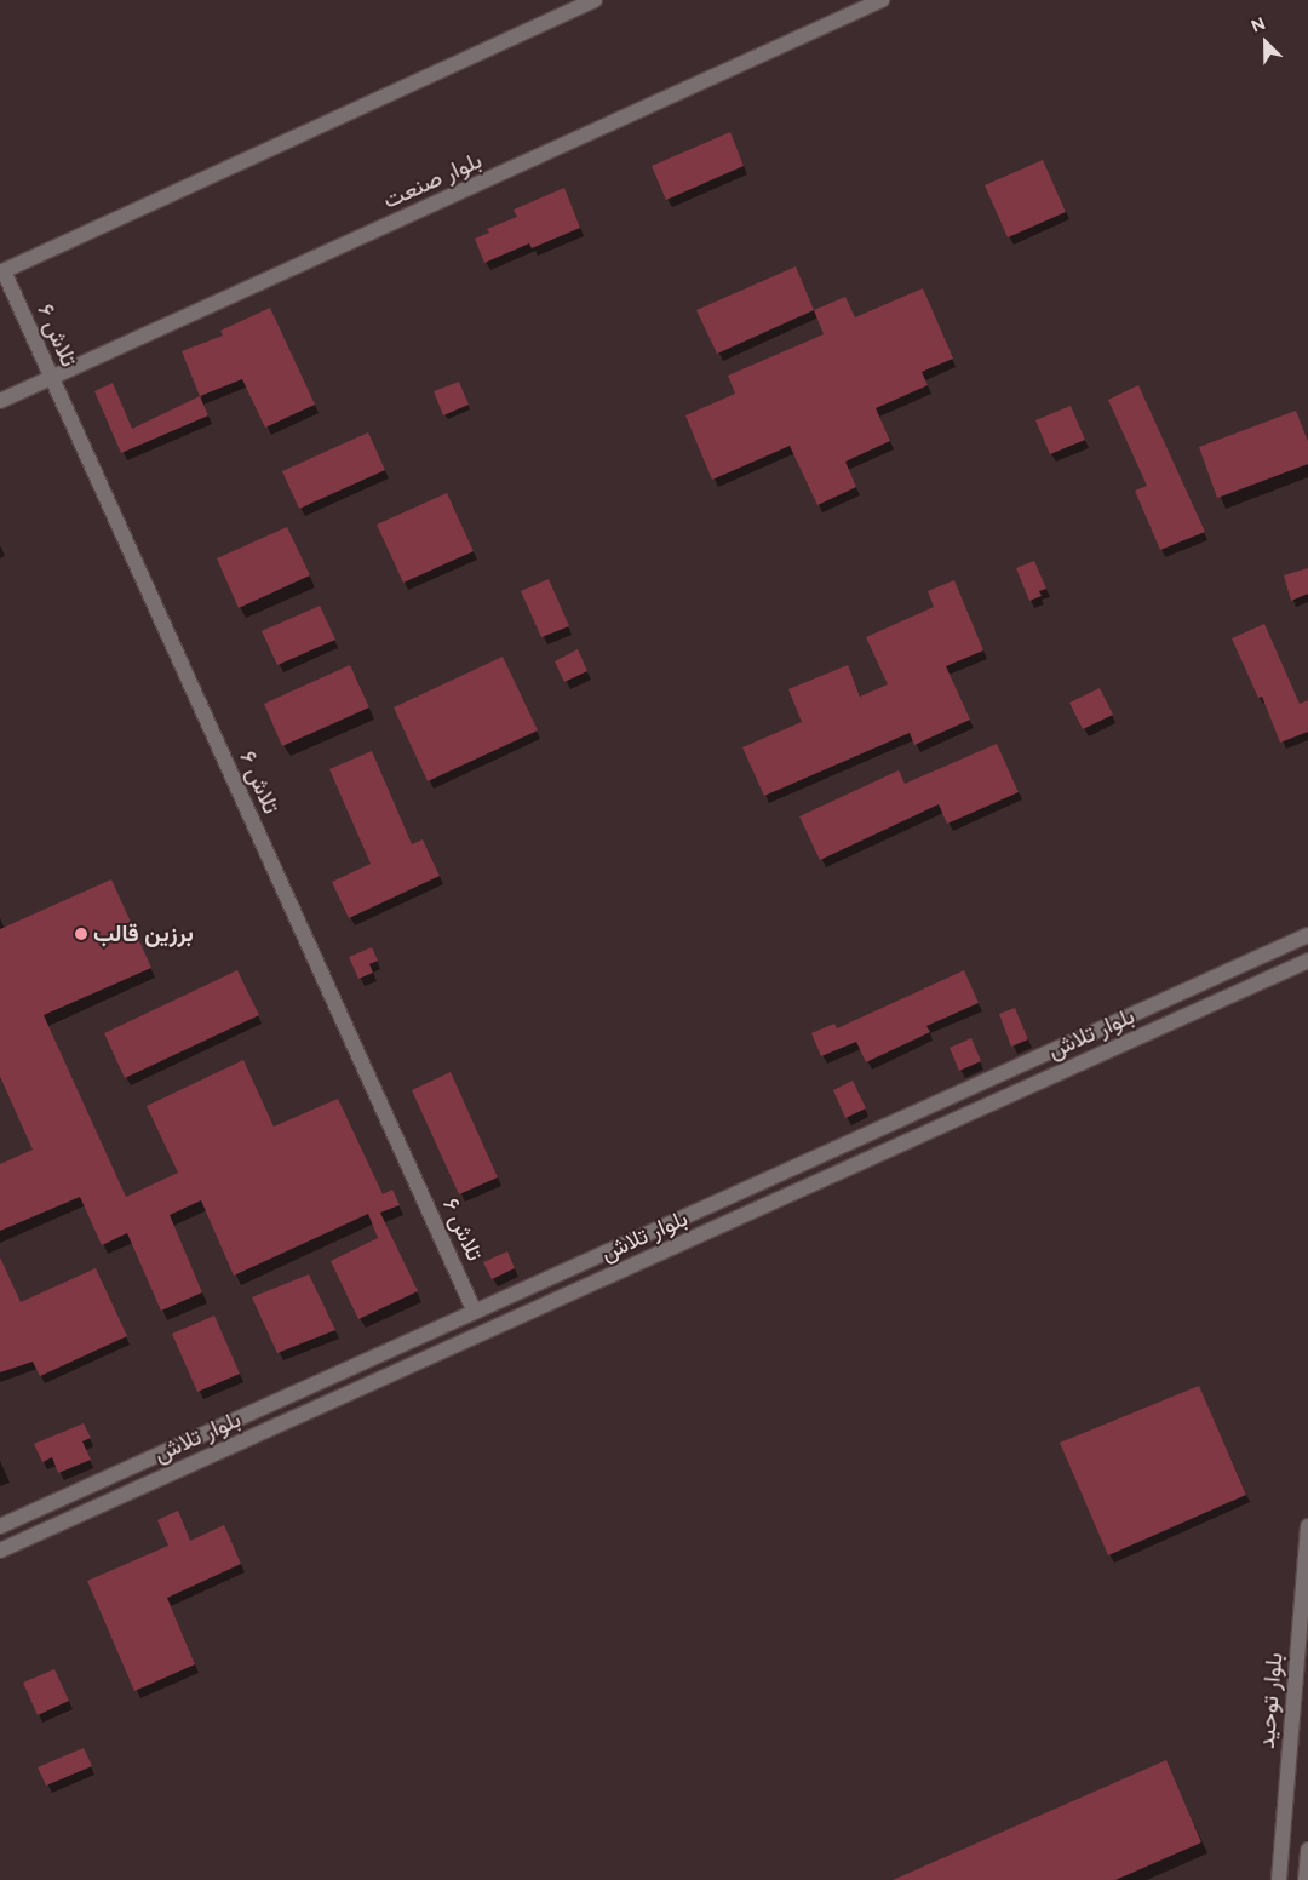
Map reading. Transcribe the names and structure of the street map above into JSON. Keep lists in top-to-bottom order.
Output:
{
  "streets": {
    "street": [
      "بلوار صنعت",
      "تلاش ۶",
      "بلوار تلاش",
      "بلوار توحید"
    ]
  },
  "crossings": [
    ["بلوار صنعت", "تلاش ۶"],
    ["تلاش ۶", "بلوار تلاش"]
  ],
  "places": ["برزین قالب"],
  "north": "top left"
}
